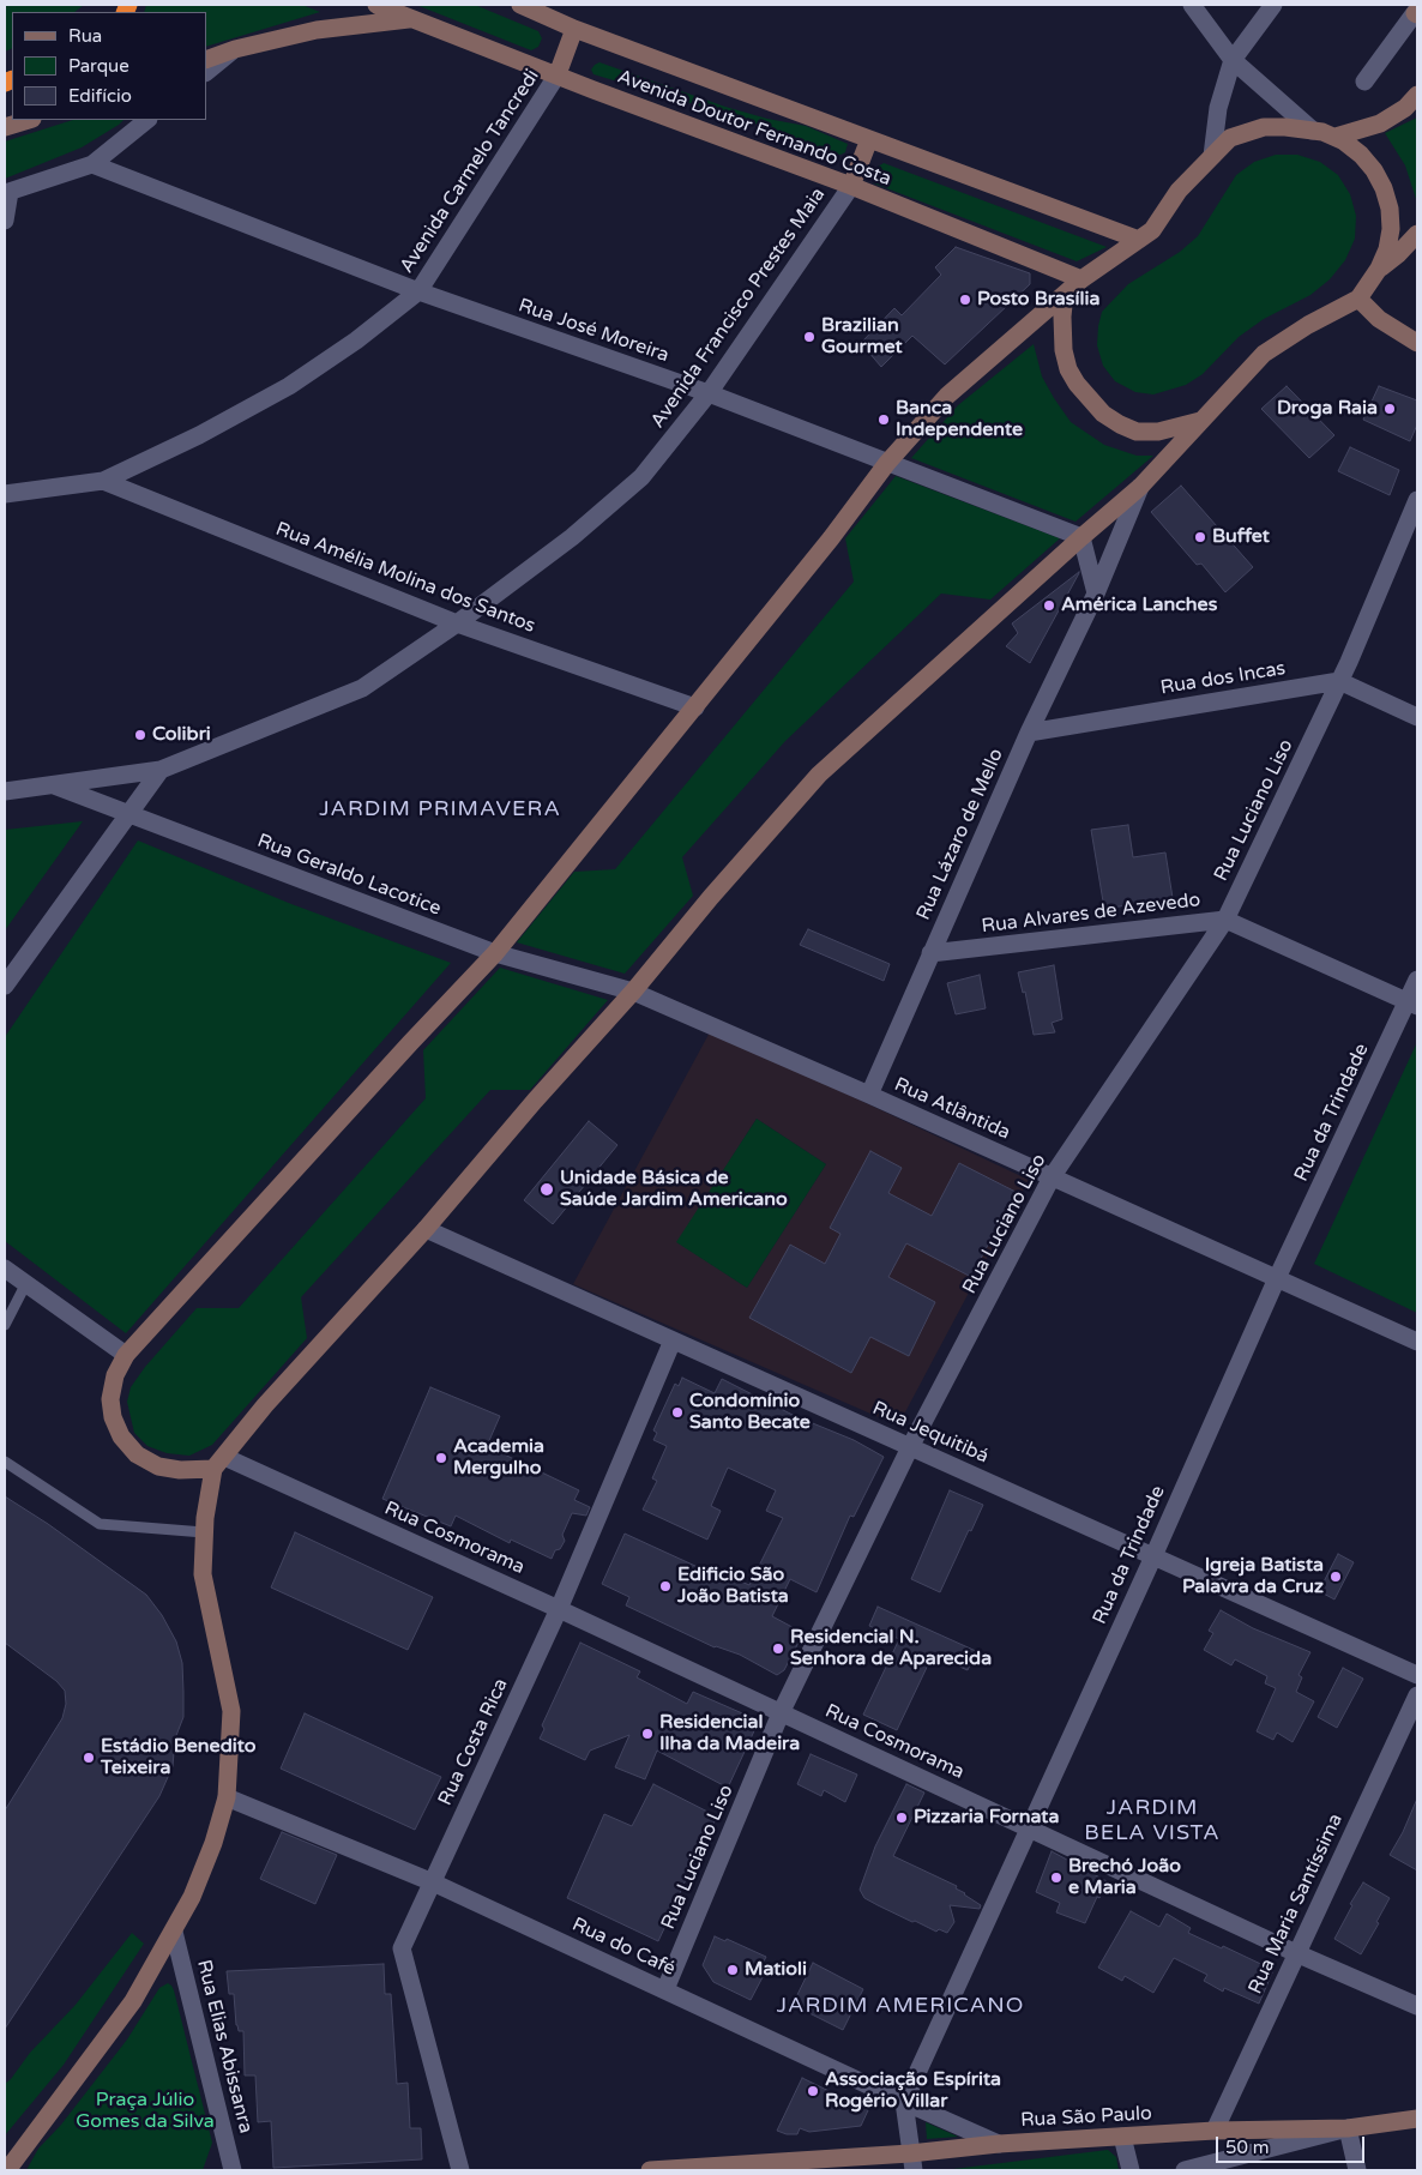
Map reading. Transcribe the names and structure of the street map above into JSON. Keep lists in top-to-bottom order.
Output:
{
  "streets": {
    "main road": ["Avenida Doutor Fernando Costa", "Rua São Paulo"],
    "street": [
      "Avenida Carmelo Tancredi",
      "Avenida Francisco Prestes Maia",
      "Rua José Moreira",
      "Rua Amélia Molina dos Santos",
      "Rua dos Incas",
      "Rua Luciano Liso",
      "Rua Lázaro de Mello",
      "Rua Geraldo Lacotice",
      "Rua Alvares de Azevedo",
      "Rua Atlântida",
      "Rua da Trindade",
      "Rua Jequitibá",
      "Rua Cosmorama",
      "Rua Costa Rica",
      "Rua Maria Santíssima",
      "Rua do Café",
      "Rua Elias Abissanra"
    ]
  },
  "crossings": [
    ["Avenida Doutor Fernando Costa", "Avenida Carmelo Tancredi"],
    ["Avenida Doutor Fernando Costa", "Avenida Francisco Prestes Maia"],
    ["Avenida Carmelo Tancredi", "Rua José Moreira"],
    ["Avenida Carmelo Tancredi", "Rua Amélia Molina dos Santos"],
    ["Avenida Francisco Prestes Maia", "Rua José Moreira"],
    ["Avenida Francisco Prestes Maia", "Rua Amélia Molina dos Santos"],
    ["Avenida Francisco Prestes Maia", "Rua Geraldo Lacotice"],
    ["Rua dos Incas", "Rua Luciano Liso"],
    ["Rua dos Incas", "Rua Lázaro de Mello"],
    ["Rua Luciano Liso", "Rua Alvares de Azevedo"],
    ["Rua Luciano Liso", "Rua Atlântida"],
    ["Rua Luciano Liso", "Rua Jequitibá"],
    ["Rua Luciano Liso", "Rua Cosmorama"],
    ["Rua Luciano Liso", "Rua do Café"],
    ["Rua Lázaro de Mello", "Rua Alvares de Azevedo"],
    ["Rua Lázaro de Mello", "Rua Atlântida"],
    ["Rua Geraldo Lacotice", "Rua Atlântida"],
    ["Rua Alvares de Azevedo", "Rua da Trindade"],
    ["Rua Atlântida", "Rua da Trindade"],
    ["Rua da Trindade", "Rua Jequitibá"],
    ["Rua da Trindade", "Rua Cosmorama"],
    ["Rua da Trindade", "Rua do Café"],
    ["Rua Jequitibá", "Rua Costa Rica"],
    ["Rua Cosmorama", "Rua Costa Rica"],
    ["Rua Cosmorama", "Rua Maria Santíssima"],
    ["Rua Costa Rica", "Rua do Café"],
    ["Rua Maria Santíssima", "Rua São Paulo"],
    ["Rua do Café", "Rua São Paulo"]
  ],
  "districts": ["JARDIM PRIMAVERA", "JARDIM BELA VISTA", "JARDIM AMERICANO"],
  "parks": ["Praça Júlio Gomes da Silva"],
  "places": [
    "Posto Brasília",
    "Brazilian Gourmet",
    "Droga Raia",
    "Banca Independente",
    "Buffet",
    "América Lanches",
    "Colibri",
    "Unidade Básica de Saúde Jardim Americano",
    "Condomínio Santo Becate",
    "Academia Mergulho",
    "Igreja Batista Palavra da Cruz",
    "Edificio São João Batista",
    "Residencial N. Senhora de Aparecida",
    "Residencial Ilha da Madeira",
    "Estádio Benedito Teixeira",
    "Pizzaria Fornata",
    "Brechó João e Maria",
    "Matioli",
    "Associação Espírita Rogério Villar"
  ],
  "legend": ["Rua", "Parque", "Edifício"],
  "scale_bar": "50 m"
}
